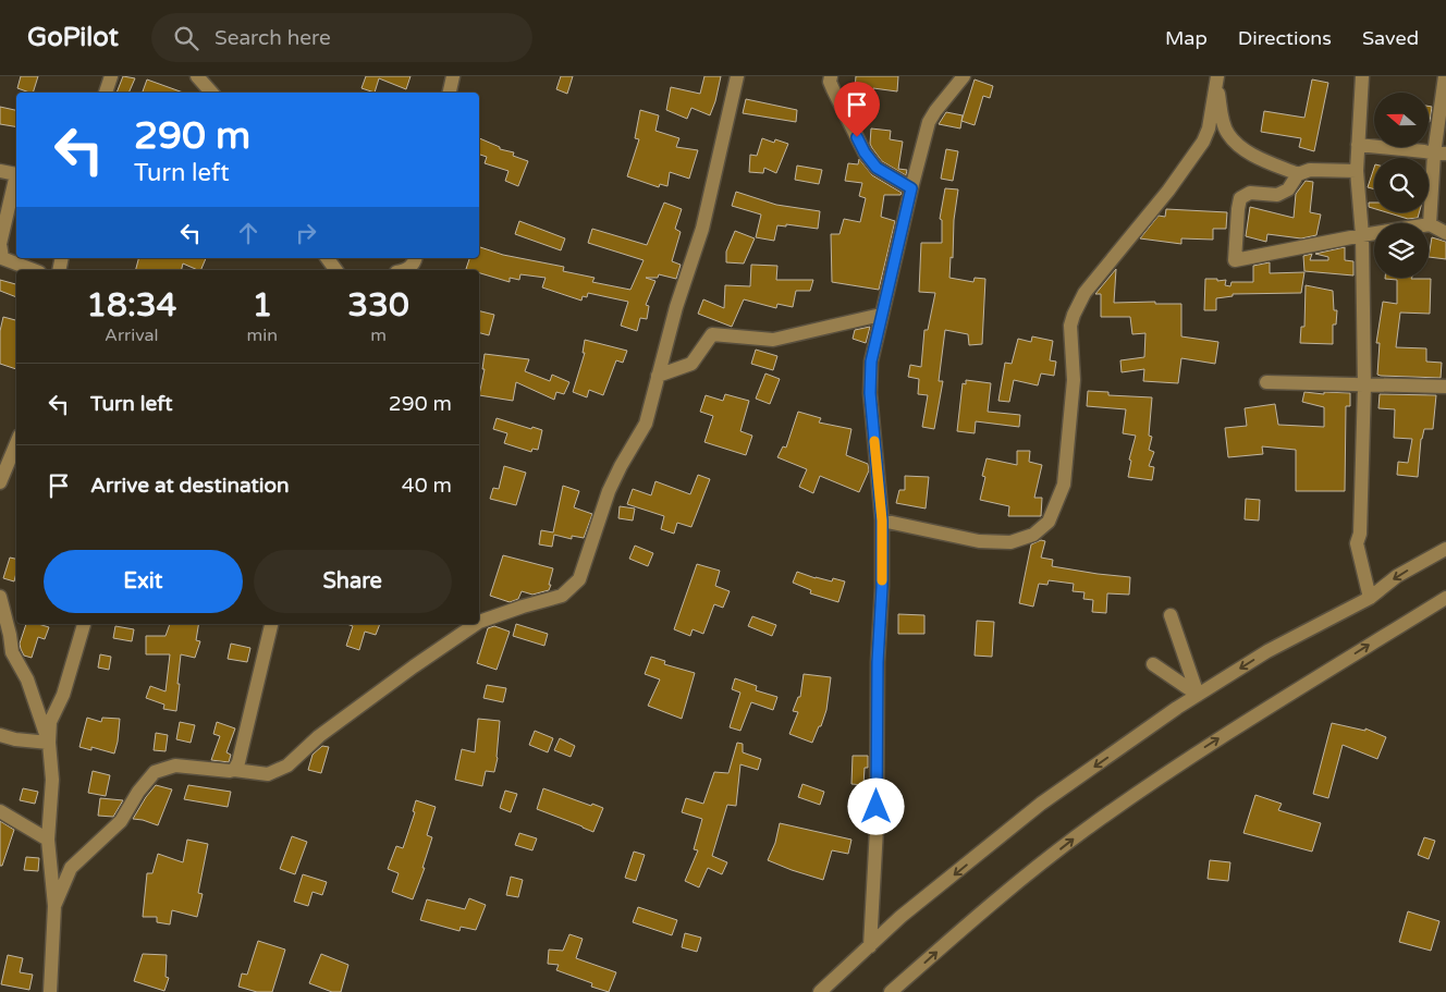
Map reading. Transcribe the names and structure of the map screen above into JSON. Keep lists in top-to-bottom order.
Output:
{
  "north": "left",
  "page": {
    "header": "GoPilot",
    "search": "Search here",
    "nav": ["Map", "Directions", "Saved"],
    "turn": ["290 m", "Turn left"],
    "eta": [
      "18:34",
      "Arrival",
      "1",
      "min",
      "330",
      "m"
    ],
    "list": [
      {
        "name": "Turn left",
        "value": "290 m"
      },
      {
        "name": "Arrive at destination",
        "value": "40 m"
      }
    ],
    "buttons": ["Exit", "Share"]
  }
}
